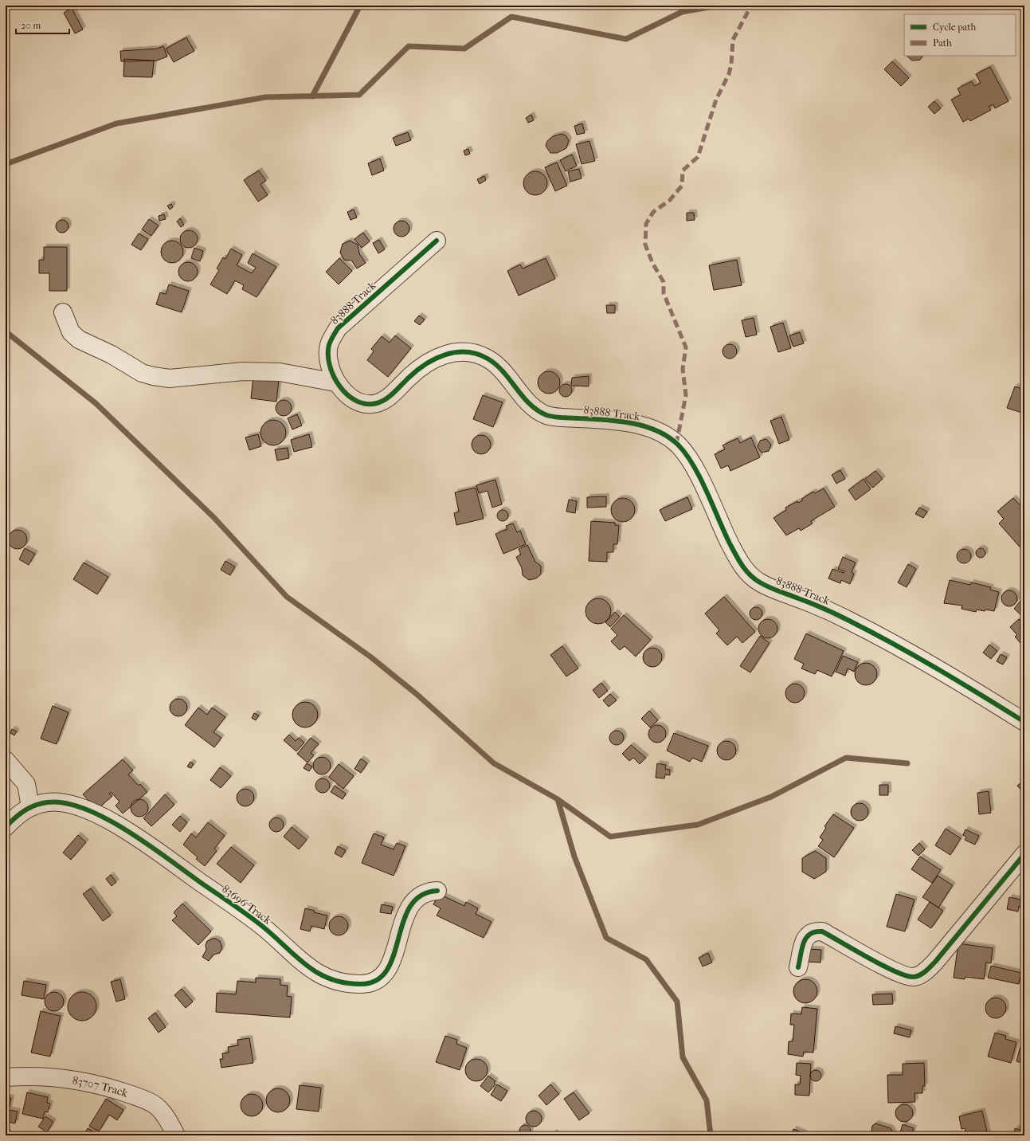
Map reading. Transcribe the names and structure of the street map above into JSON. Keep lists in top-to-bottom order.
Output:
{
  "streets": {
    "street": ["83888 Track", "83696 Track", "83707 Track"]
  },
  "legend": ["Cycle path", "Path"],
  "scale_bar": "20 m"
}
